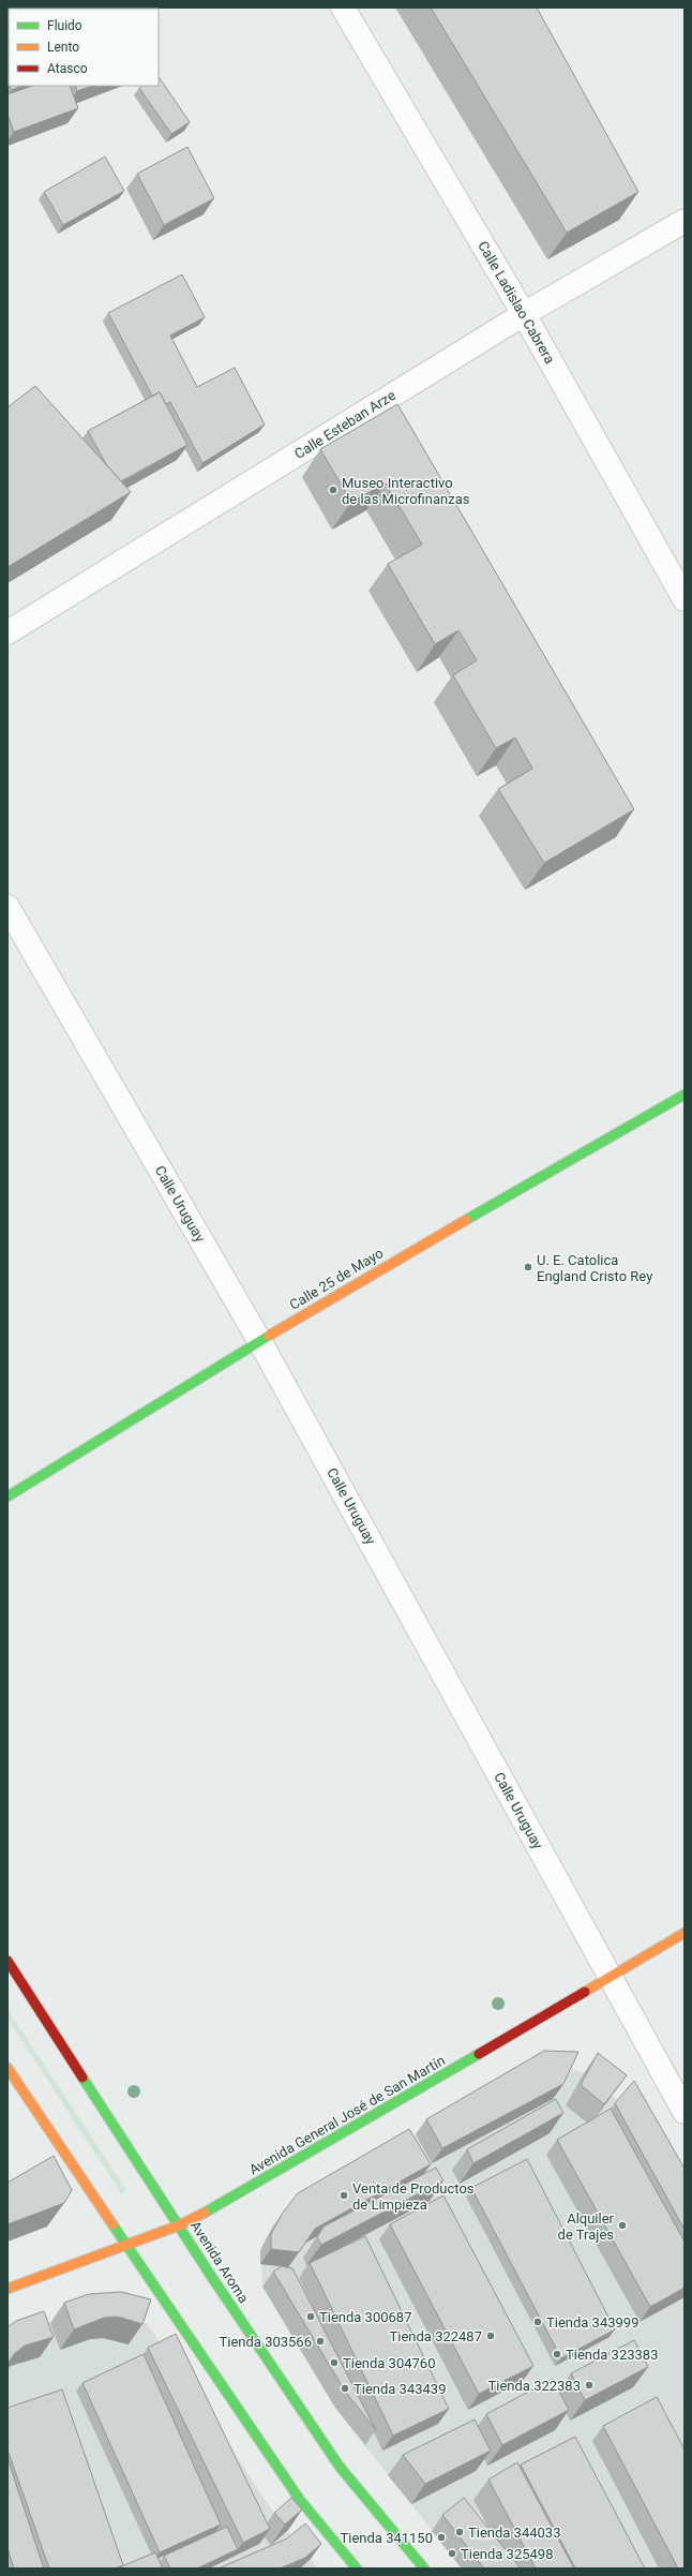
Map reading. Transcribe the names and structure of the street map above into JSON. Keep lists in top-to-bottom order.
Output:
{
  "streets": {
    "main road": ["Calle 25 de Mayo", "Avenida General José de San Martín", "Avenida Aroma"],
    "street": ["Calle Ladislao Cabrera", "Calle Esteban Arze", "Calle Uruguay"]
  },
  "crossings": [
    ["Calle Ladislao Cabrera", "Calle Esteban Arze"],
    ["Calle Uruguay", "Calle 25 de Mayo"],
    ["Calle Uruguay", "Avenida General José de San Martín"],
    ["Avenida General José de San Martín", "Avenida Aroma"]
  ],
  "places": [
    "Museo Interactivo de las Microfinanzas",
    "U. E. Catolica England Cristo Rey",
    "Venta de Productos de Limpieza",
    "Alquiler de Trajes",
    "Tienda 300687",
    "Tienda 343999",
    "Tienda 322487",
    "Tienda 303566",
    "Tienda 323383",
    "Tienda 304760",
    "Tienda 322383",
    "Tienda 343439",
    "Tienda 344033",
    "Tienda 341150",
    "Tienda 325498"
  ],
  "legend": ["Fluido", "Lento", "Atasco"]
}
